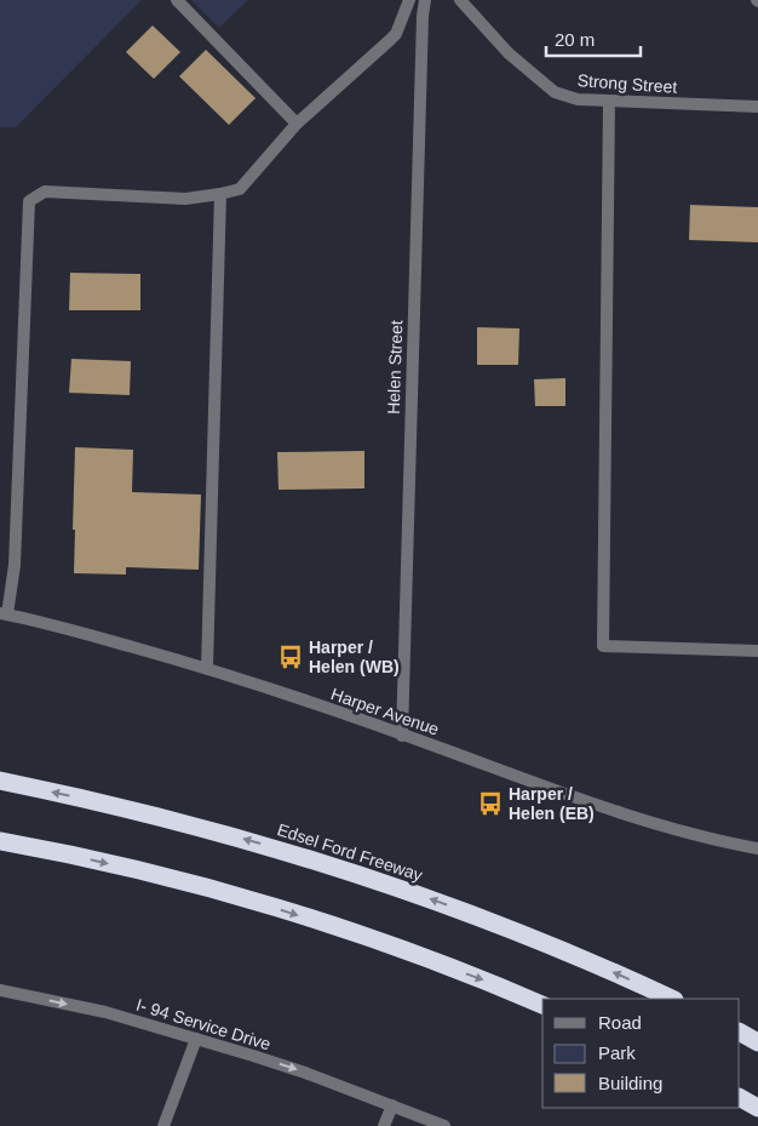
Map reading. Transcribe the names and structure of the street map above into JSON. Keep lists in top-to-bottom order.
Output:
{
  "streets": {
    "highway": ["Edsel Ford Freeway"],
    "street": [
      "Strong Street",
      "Helen Street",
      "Harper Avenue",
      "I- 94 Service Drive"
    ]
  },
  "crossings": [
    ["Helen Street", "Harper Avenue"]
  ],
  "one_way": ["I- 94 Service Drive"],
  "places": {
    "bus stop": ["Harper / Helen (WB)", "Harper / Helen (EB)"]
  },
  "legend": ["Road", "Park", "Building"],
  "scale_bar": "20 m"
}
